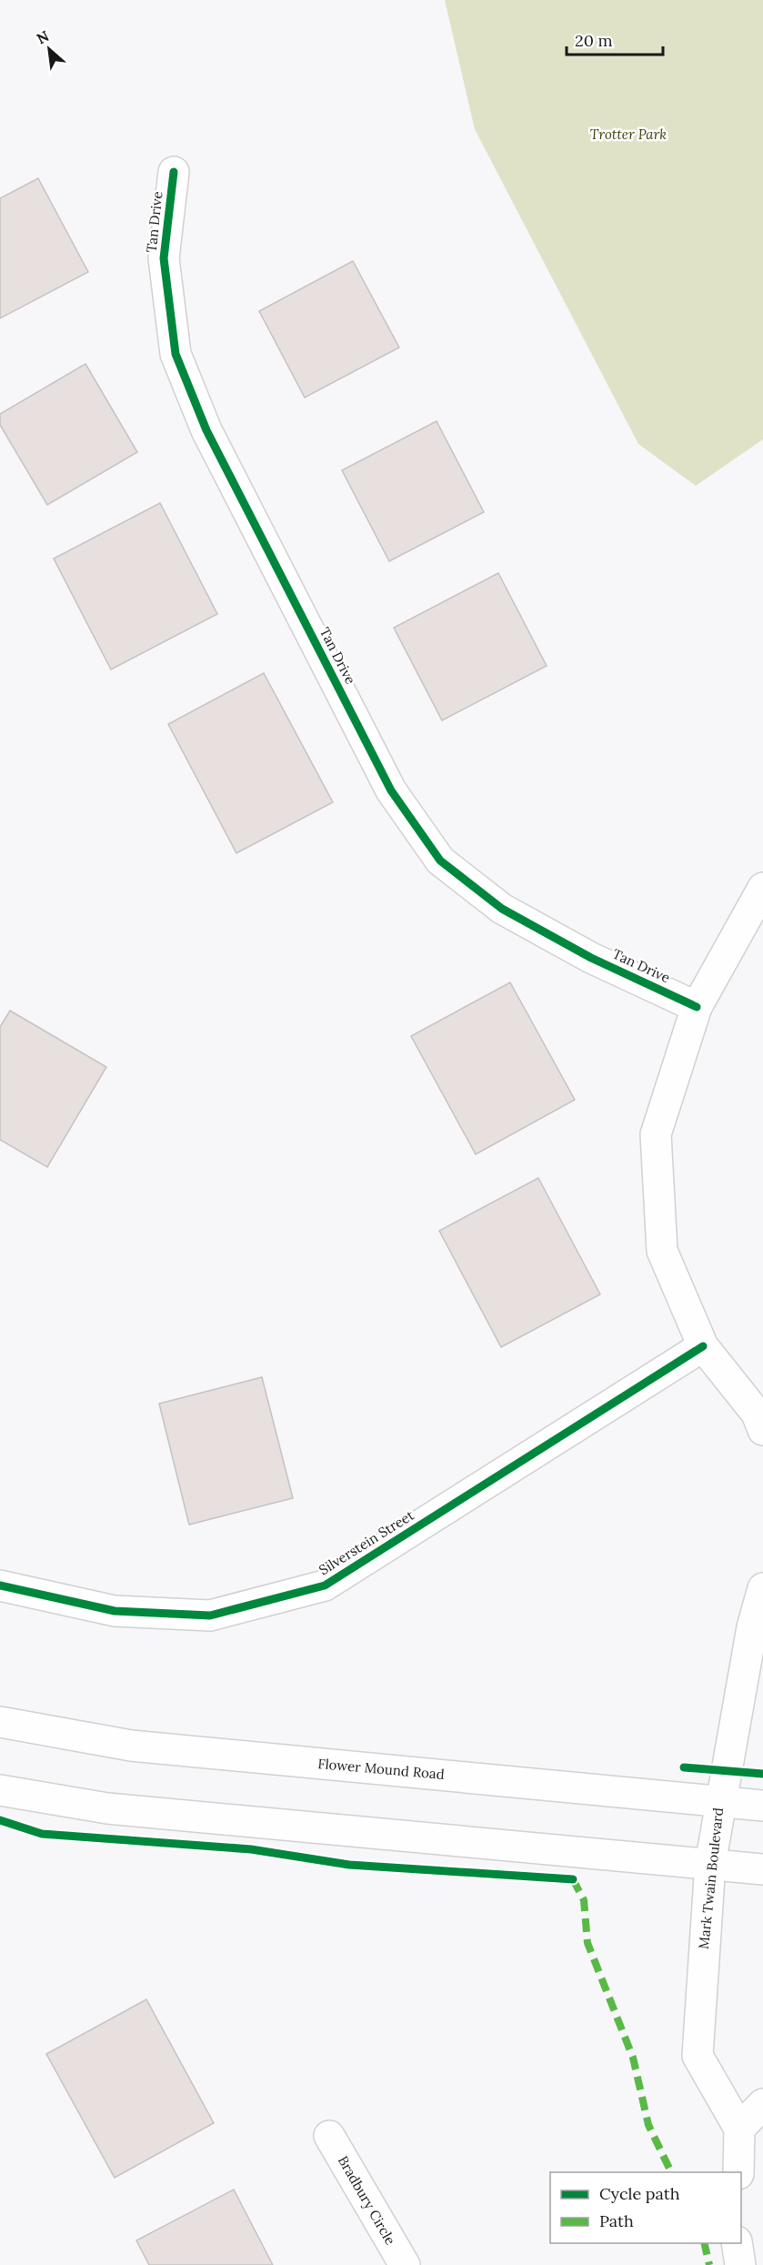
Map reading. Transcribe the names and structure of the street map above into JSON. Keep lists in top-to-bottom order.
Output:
{
  "streets": {
    "street": [
      "Tan Drive",
      "Silverstein Street",
      "Flower Mound Road",
      "Mark Twain Boulevard",
      "Bradbury Circle"
    ]
  },
  "crossings": [
    ["Flower Mound Road", "Mark Twain Boulevard"]
  ],
  "parks": ["Trotter Park"],
  "legend": ["Cycle path", "Path"],
  "scale_bar": "20 m",
  "north": "top left"
}
